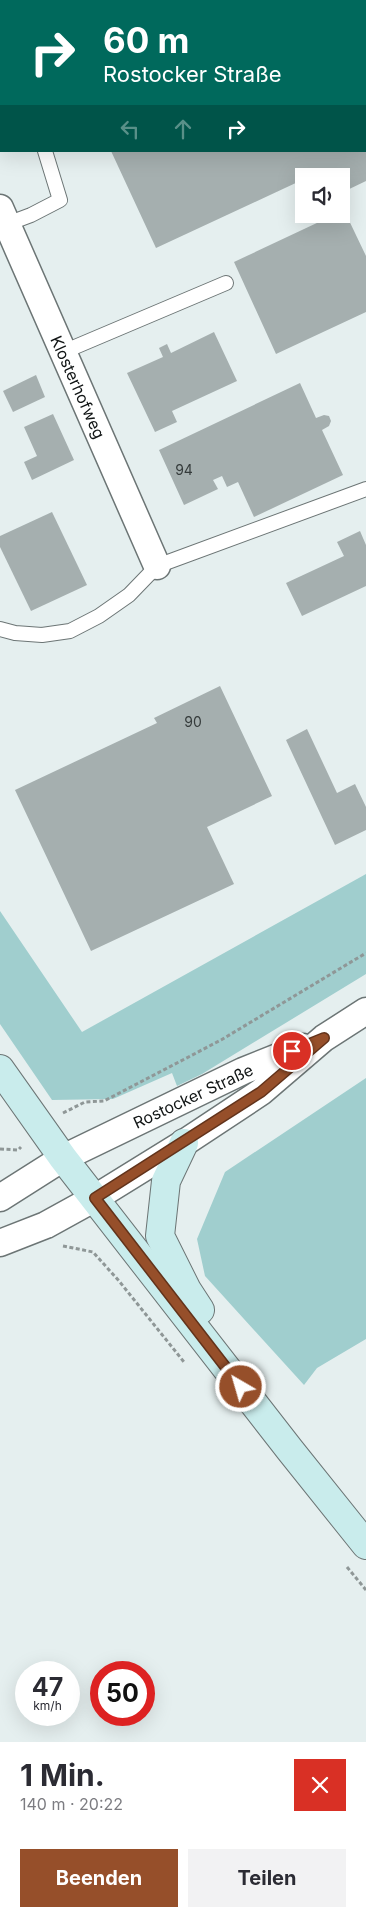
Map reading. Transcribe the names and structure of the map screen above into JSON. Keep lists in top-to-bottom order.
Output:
{
  "streets": {
    "street": ["Klosterhofweg", "Rostocker Straße"]
  },
  "house_numbers": ["94", "90"],
  "page": {
    "turn": ["60 m", "Rostocker Straße"],
    "speed": "47 km/h",
    "limit": "50",
    "heading": ["1 Min.", "140 m · 20:22"],
    "buttons": ["Beenden", "Teilen"]
  }
}
